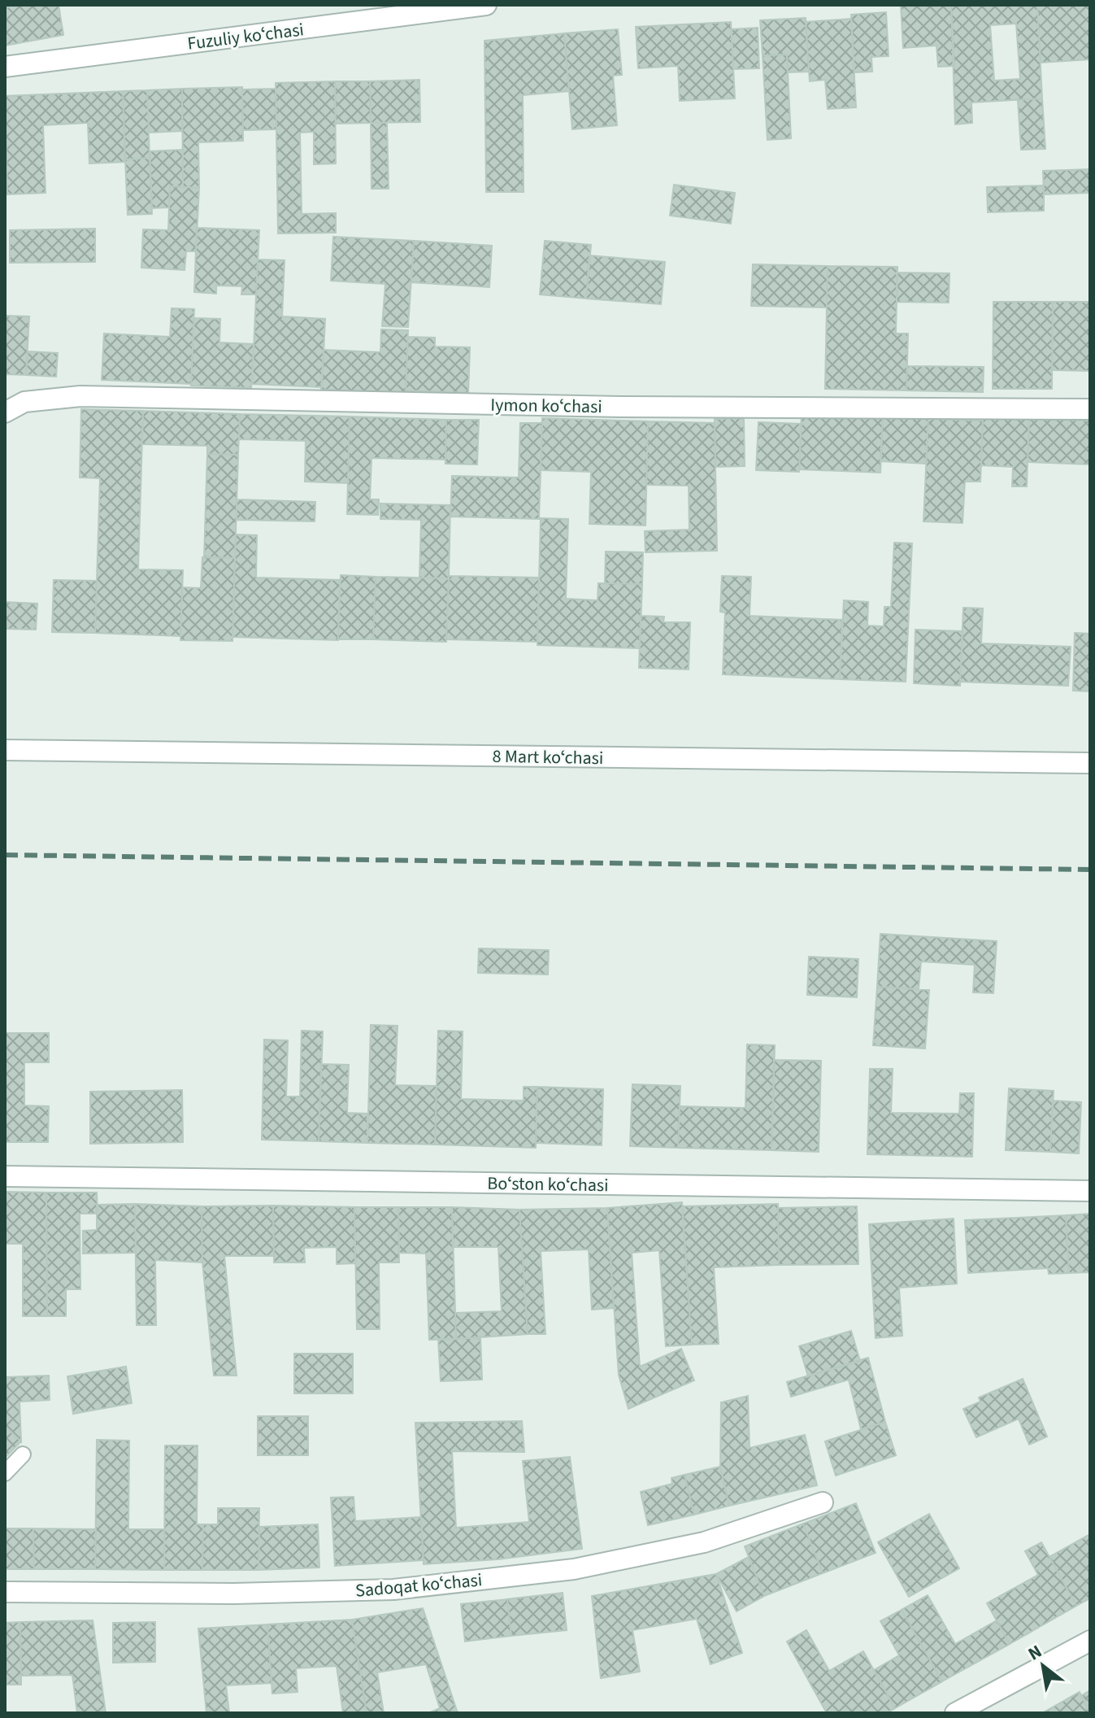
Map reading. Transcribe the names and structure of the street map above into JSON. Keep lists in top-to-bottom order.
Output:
{
  "streets": {
    "street": [
      "Fuzuliy koʻchasi",
      "Iymon koʻchasi",
      "8 Mart koʻchasi",
      "Boʻston koʻchasi",
      "Sadoqat koʻchasi"
    ]
  },
  "north": "top left"
}
